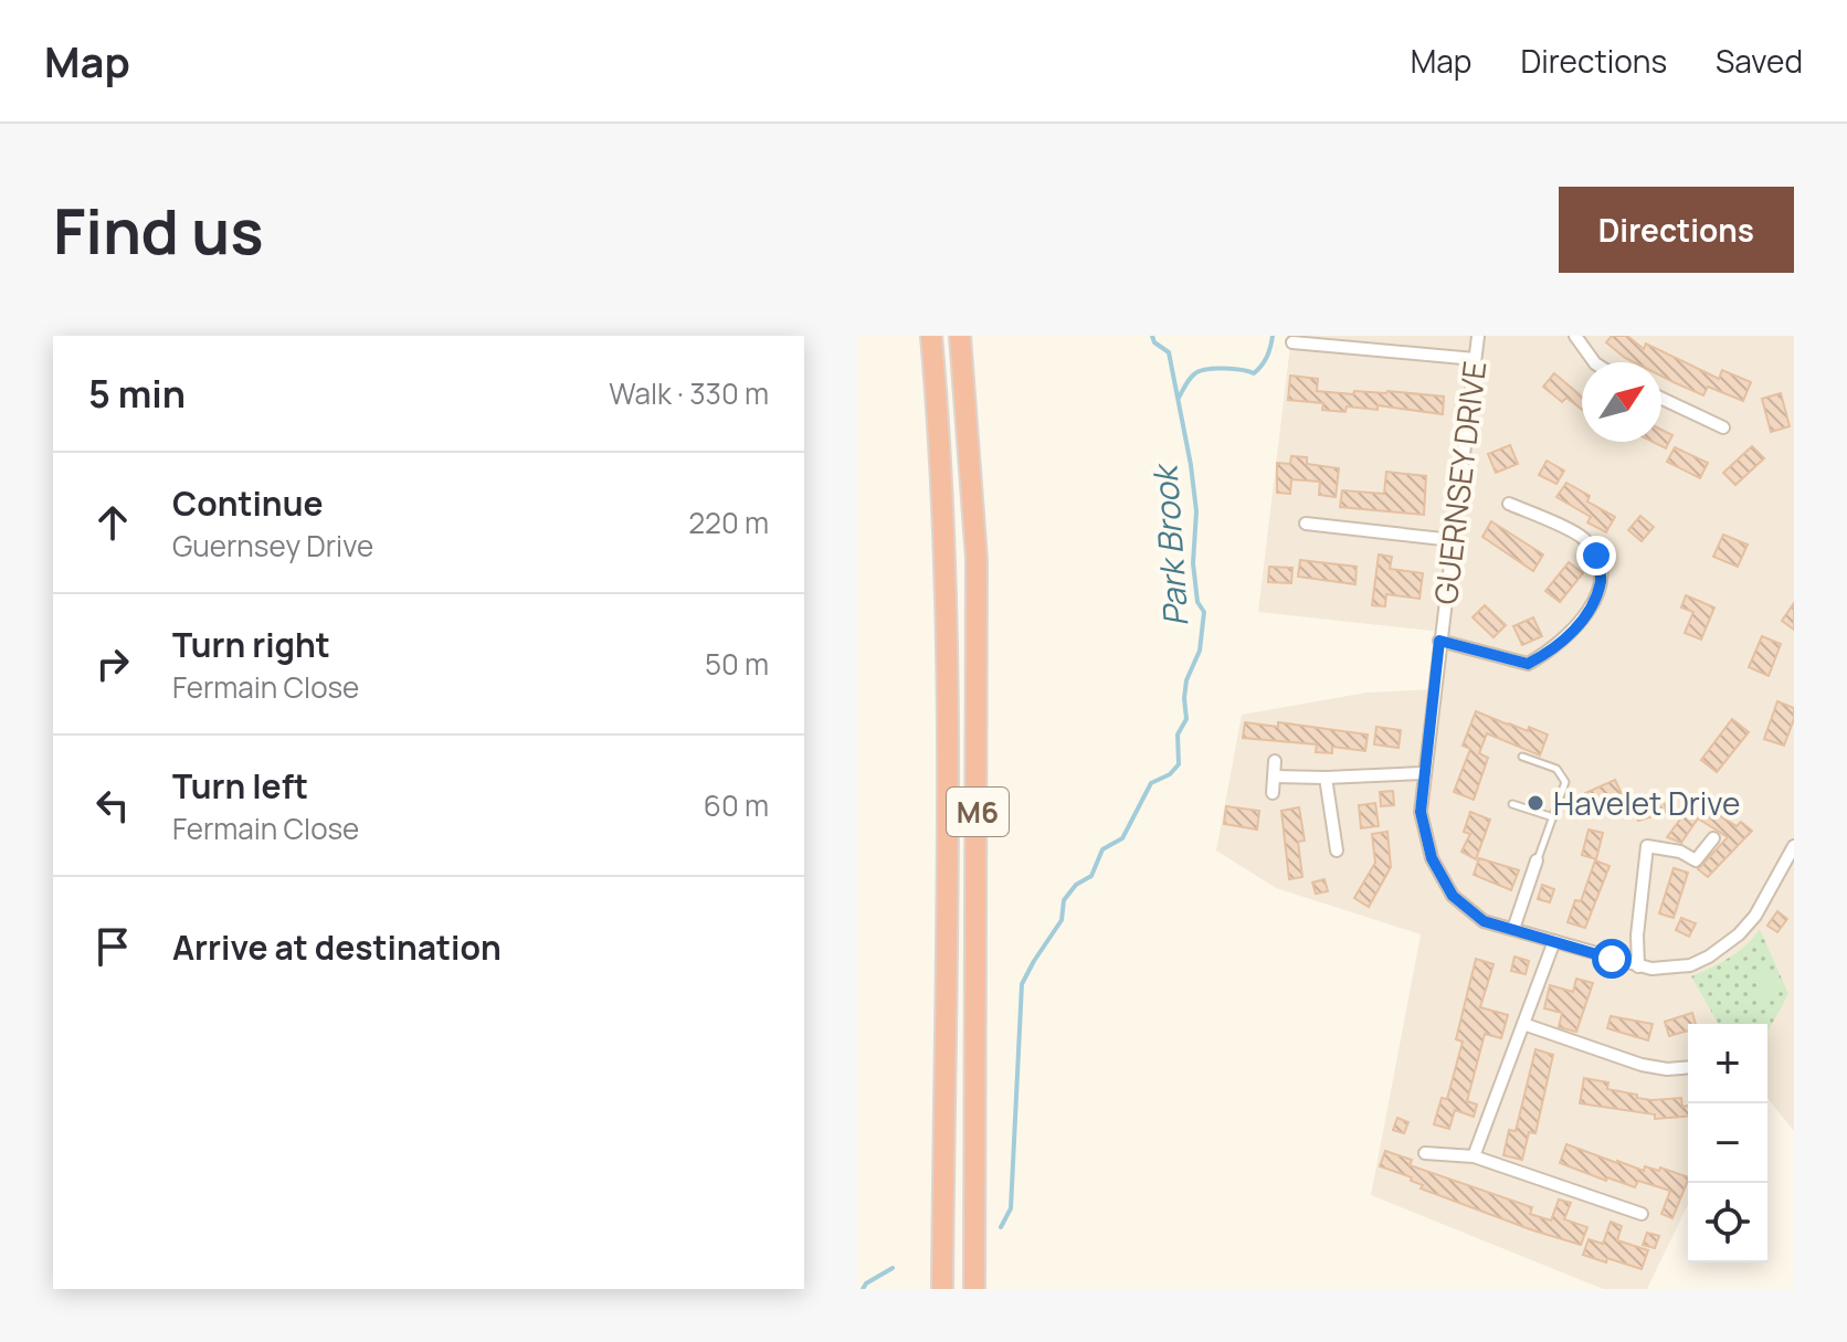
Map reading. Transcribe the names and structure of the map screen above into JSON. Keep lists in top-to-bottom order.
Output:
{
  "streets": {
    "highway": ["M6"],
    "street": ["GUERNSEY DRIVE"]
  },
  "water": ["Park Brook"],
  "places": ["Havelet Drive"],
  "north": "top right",
  "page": {
    "header": "Map",
    "nav": ["Map", "Directions", "Saved"],
    "buttons": "Directions",
    "title": "Find us",
    "heading": ["5 min", "Walk · 330 m"],
    "list": [
      ["Continue", "Guernsey Drive", "220 m"],
      ["Turn right", "Fermain Close", "50 m"],
      ["Turn left", "Fermain Close", "60 m"],
      "Arrive at destination"
    ],
    "map_buttons": ["+", "−"]
  }
}
